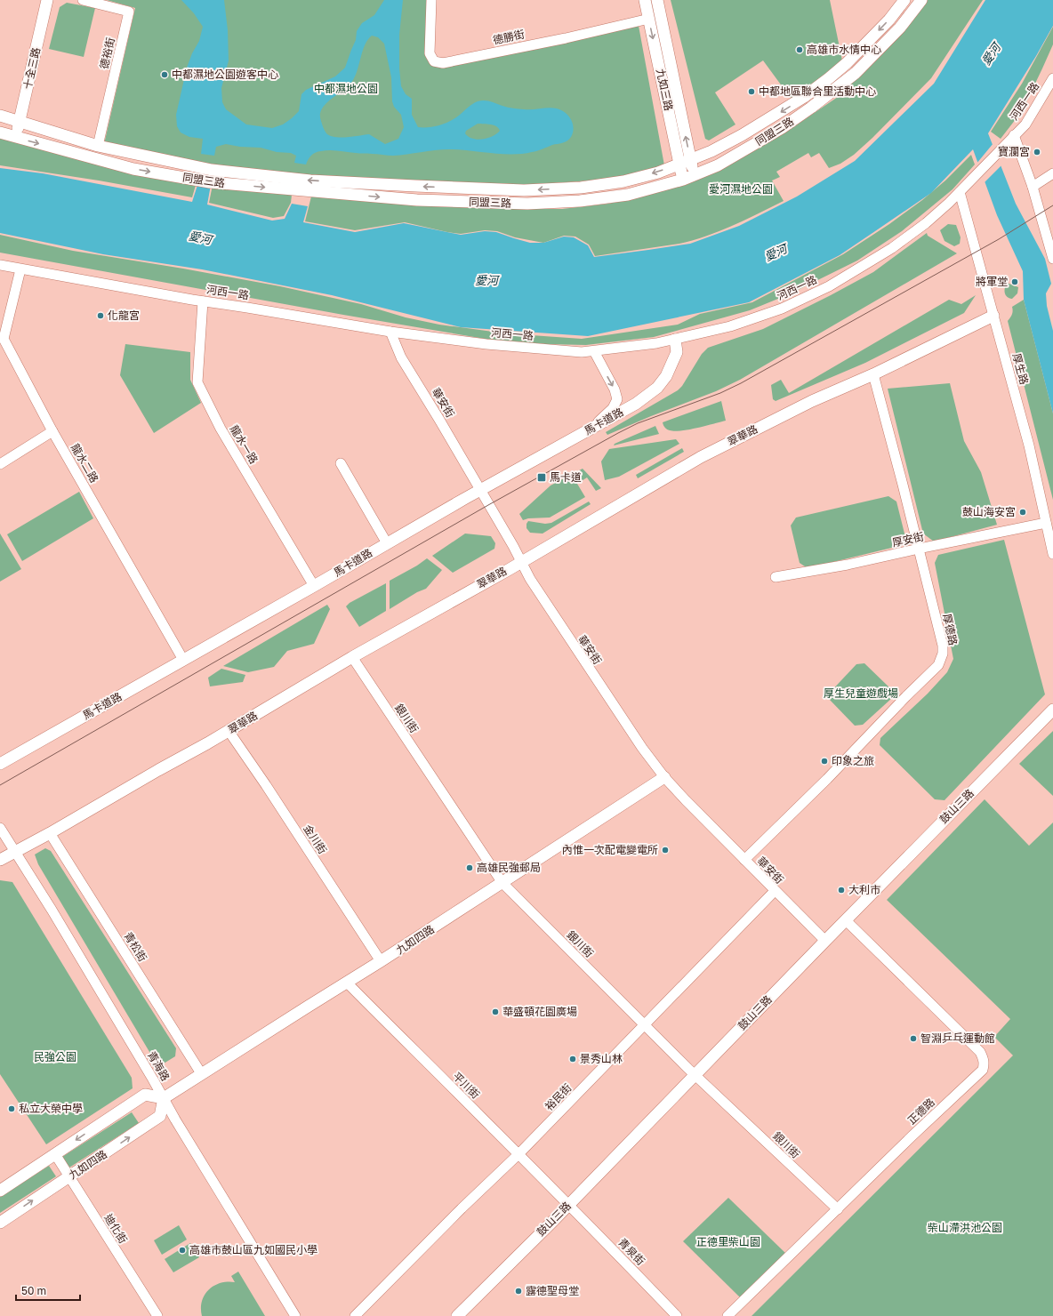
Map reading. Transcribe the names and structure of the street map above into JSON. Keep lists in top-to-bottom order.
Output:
{
  "streets": {
    "street": [
      "德勝街",
      "德裕街",
      "十全三路",
      "九如三路",
      "河西一路",
      "同盟三路",
      "厚生路",
      "華安街",
      "馬卡道路",
      "翠華路",
      "龍水一路",
      "龍水二路",
      "厚安街",
      "厚德路",
      "銀川街",
      "鼓山三路",
      "金川街",
      "九如四路",
      "青松街",
      "青海路",
      "平川街",
      "裕民街",
      "正德路",
      "迪化街",
      "青泉街"
    ]
  },
  "crossings": [
    ["德勝街", "九如三路"],
    ["德裕街", "同盟三路"],
    ["十全三路", "同盟三路"],
    ["九如三路", "同盟三路"],
    ["河西一路", "厚生路"],
    ["河西一路", "華安街"],
    ["河西一路", "馬卡道路"],
    ["河西一路", "龍水一路"],
    ["河西一路", "龍水二路"],
    ["厚生路", "翠華路"],
    ["厚生路", "厚安街"],
    ["華安街", "馬卡道路"],
    ["華安街", "翠華路"],
    ["華安街", "厚德路"],
    ["華安街", "鼓山三路"],
    ["華安街", "九如四路"],
    ["華安街", "裕民街"],
    ["馬卡道路", "龍水一路"],
    ["馬卡道路", "龍水二路"],
    ["翠華路", "厚德路"],
    ["翠華路", "銀川街"],
    ["翠華路", "金川街"],
    ["翠華路", "青松街"],
    ["翠華路", "青海路"],
    ["厚安街", "厚德路"],
    ["銀川街", "鼓山三路"],
    ["銀川街", "九如四路"],
    ["銀川街", "裕民街"],
    ["銀川街", "正德路"],
    ["鼓山三路", "平川街"],
    ["鼓山三路", "正德路"],
    ["鼓山三路", "青泉街"],
    ["金川街", "九如四路"],
    ["九如四路", "青松街"],
    ["九如四路", "青海路"],
    ["九如四路", "平川街"],
    ["九如四路", "迪化街"],
    ["平川街", "裕民街"],
    ["平川街", "青泉街"]
  ],
  "water": ["愛河"],
  "parks": [
    "中都濕地公園",
    "愛河濕地公園",
    "厚生兒童遊戲場",
    "民強公園",
    "柴山滯洪池公園",
    "正德里柴山園"
  ],
  "places": {
    "other": [
      "高雄市水情中心",
      "中都濕地公園遊客中心",
      "中都地區聯合里活動中心",
      "寶瀾宮",
      "將軍堂",
      "化龍宮",
      "鼓山海安宮",
      "印象之旅",
      "內惟一次配電變電所",
      "高雄民強郵局",
      "大利市",
      "華盛頓花園廣場",
      "智淵乒乓運動館",
      "景秀山林",
      "私立大榮中學",
      "高雄市鼓山區九如國民小學",
      "露德聖母堂"
    ],
    "transit": ["馬卡道"]
  },
  "scale_bar": "50 m"
}
